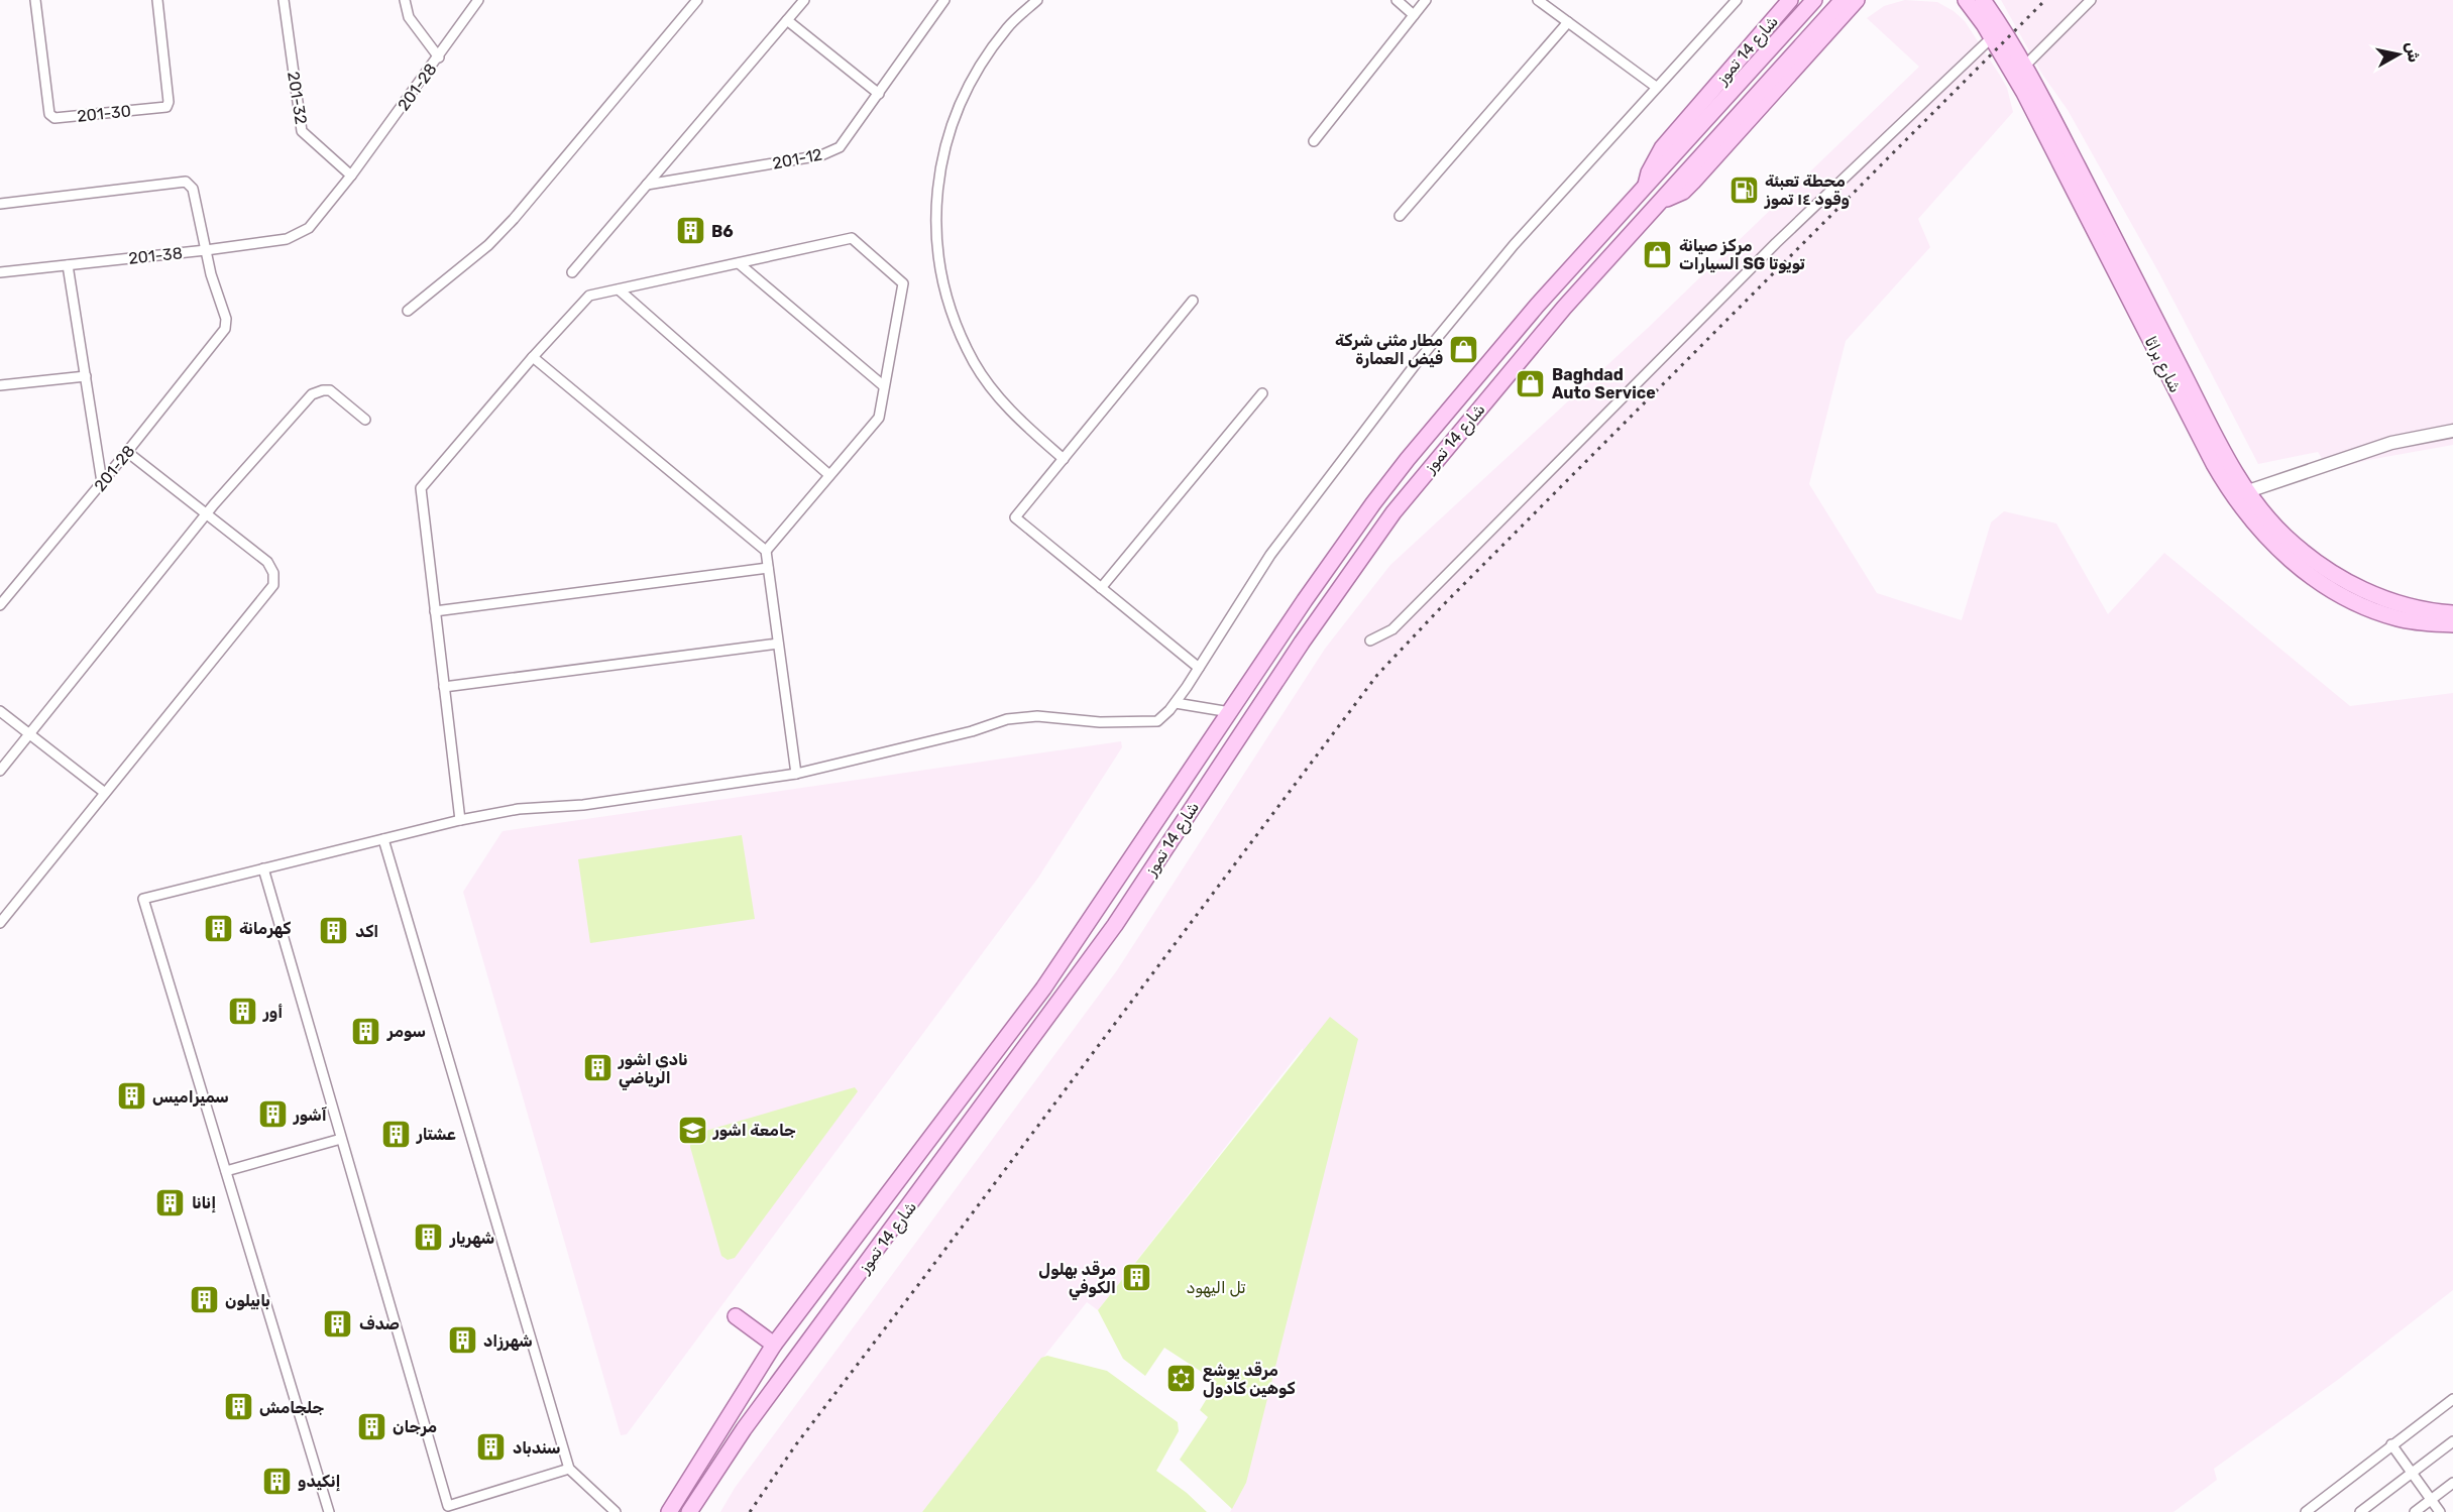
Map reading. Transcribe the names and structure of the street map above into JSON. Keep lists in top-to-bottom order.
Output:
{
  "streets": {
    "main road": ["شارع 14 تموز", "شارع براثا"],
    "street": [
      "201-28",
      "201-32",
      "201-30",
      "201-12",
      "201-38"
    ]
  },
  "crossings": [
    ["201-28", "201-32"],
    ["201-28", "201-38"]
  ],
  "parks": ["تل اليهود"],
  "places": {
    "fuel station": ["محطة تعبئة وقود ١٤ تموز"],
    "building": [
      "B6",
      "كهرمانة",
      "اكد",
      "أور",
      "سومر",
      "نادي اشور الرياضي",
      "سميراميس",
      "آشور",
      "عشتار",
      "إنانا",
      "شهريار",
      "مرقد بهلول الكوفي",
      "بابيلون",
      "صدف",
      "شهرزاد",
      "جلجامش",
      "مرجان",
      "سندباد",
      "إنكيدو"
    ],
    "shop": ["مركز صيانة السيارات SG تويوتا", "مطار مثنى شركة فيض العمارة", "Baghdad Auto Service"],
    "school or university": ["جامعة اشور"],
    "synagogue": ["مرقد يوشع كوهين كادول"]
  },
  "north": "right"
}
